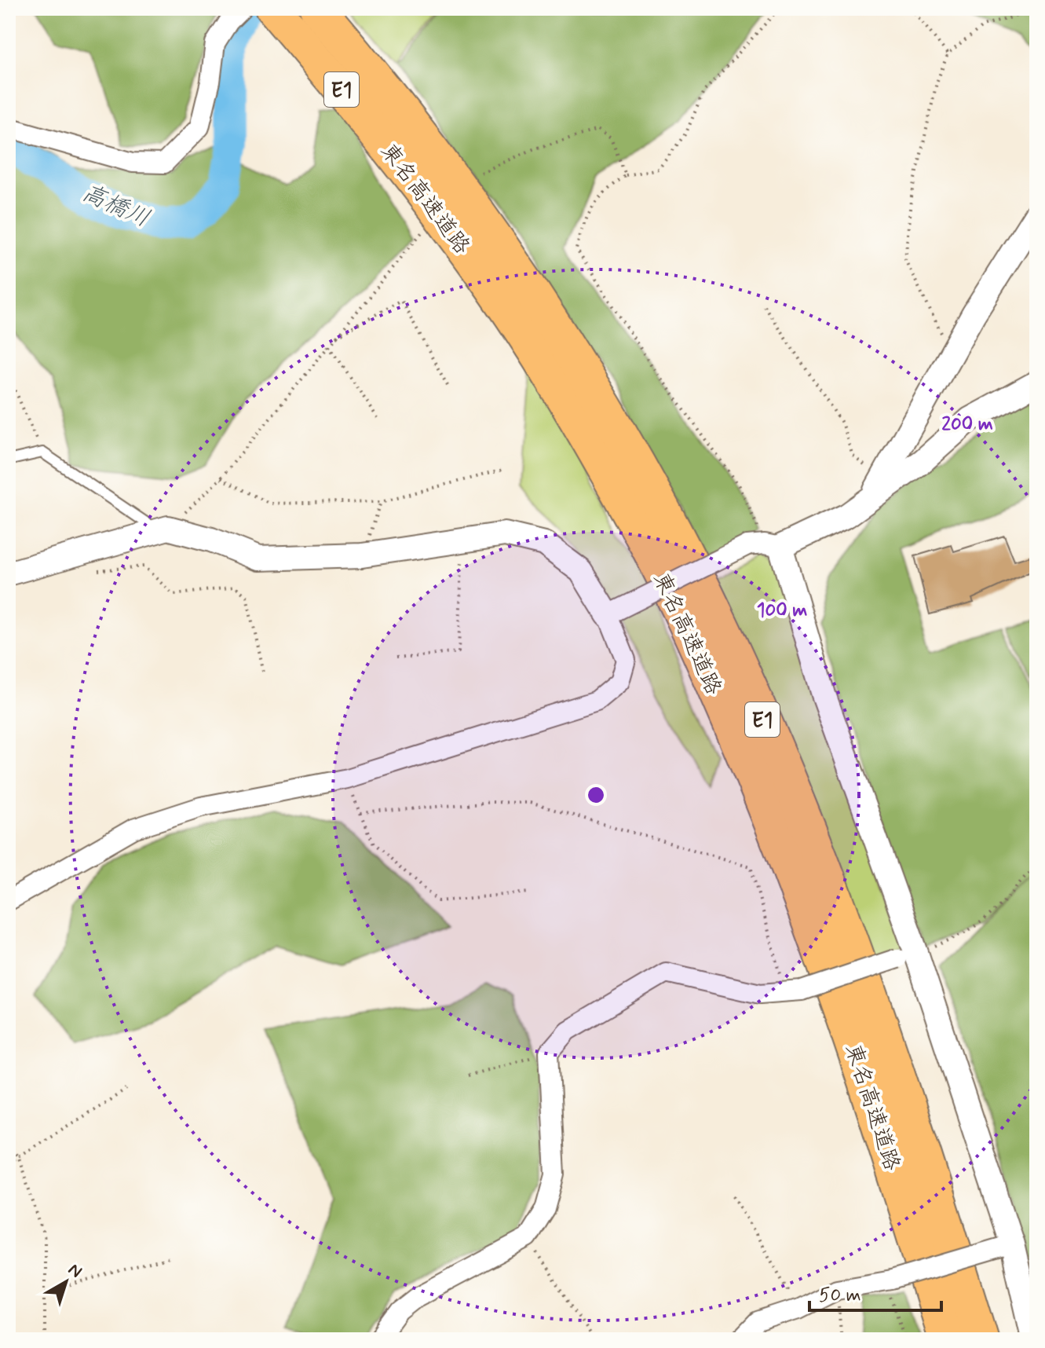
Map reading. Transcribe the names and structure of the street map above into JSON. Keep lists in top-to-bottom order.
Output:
{
  "streets": {
    "highway": ["E1", "東名高速道路"]
  },
  "water": ["高橋川"],
  "scale_bar": "50 m",
  "north": "top right",
  "rings": ["200 m", "100 m"]
}
